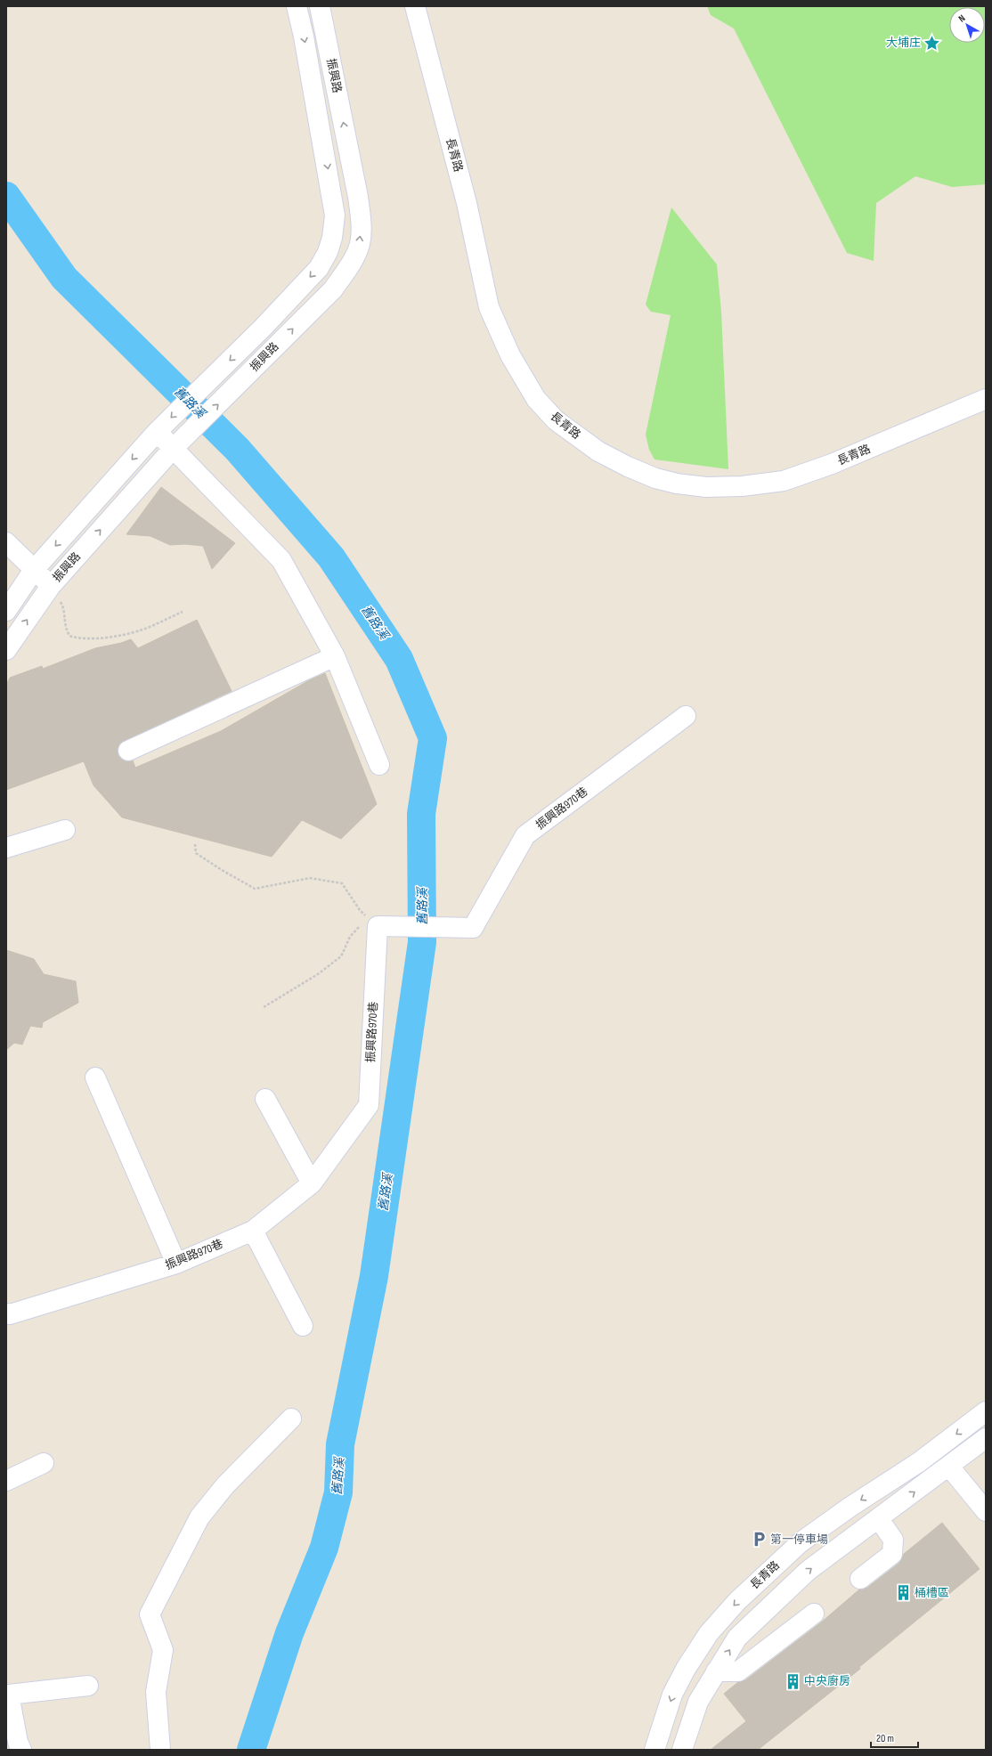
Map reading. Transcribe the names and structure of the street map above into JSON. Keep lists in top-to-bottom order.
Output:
{
  "streets": {
    "street": ["振興路", "長青路", "振興路970巷"]
  },
  "water": ["舊路溪"],
  "places": {
    "place": ["大埔庄"],
    "parking": ["第一停車場"],
    "building": ["桶槽區", "中央廚房"]
  },
  "scale_bar": "20 m",
  "north": "top left"
}
